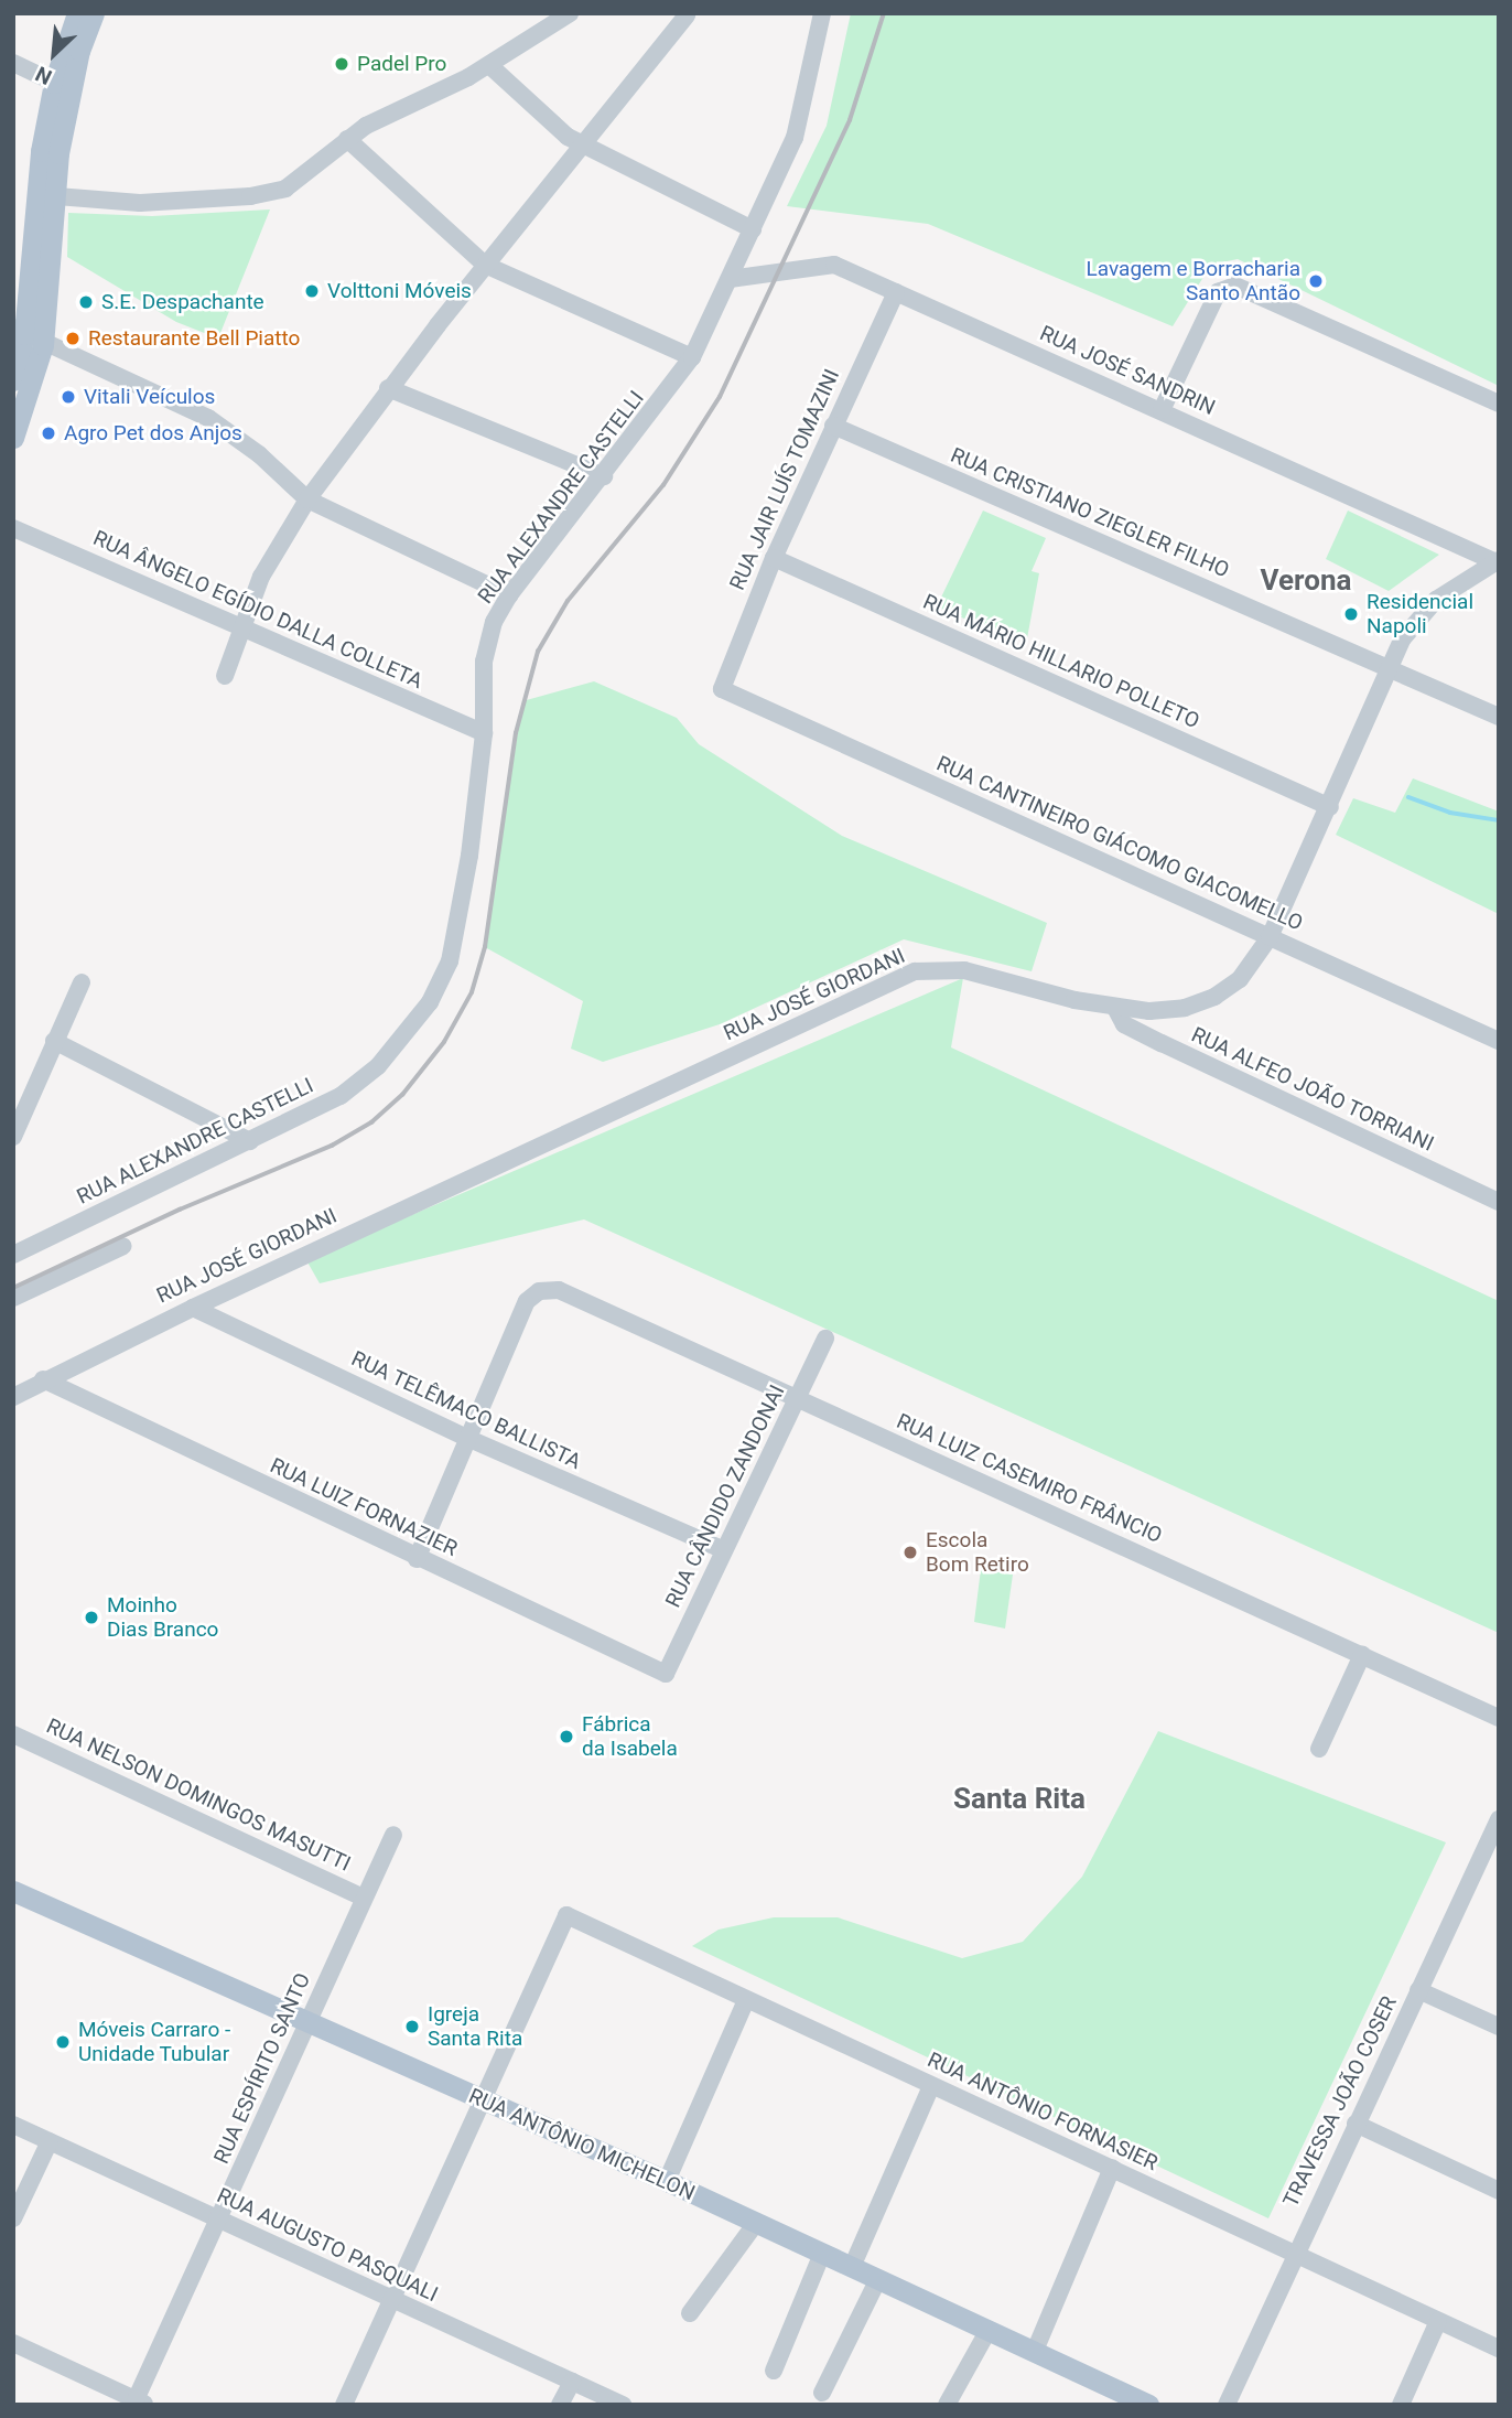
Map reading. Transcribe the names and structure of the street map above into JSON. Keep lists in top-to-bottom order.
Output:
{
  "streets": {
    "main road": ["RUA ANTÔNIO MICHELON"],
    "street": [
      "RUA JOSÉ SANDRIN",
      "RUA JAIR LUÍS TOMAZINI",
      "RUA ALEXANDRE CASTELLI",
      "RUA CRISTIANO ZIEGLER FILHO",
      "RUA ÂNGELO EGÍDIO DALLA COLLETA",
      "RUA MÁRIO HILLARIO POLLETO",
      "RUA CANTINEIRO GIÁCOMO GIACOMELLO",
      "RUA JOSÉ GIORDANI",
      "RUA ALFEO JOÃO TORRIANI",
      "RUA TELÊMACO BALLISTA",
      "RUA LUIZ CASEMIRO FRÂNCIO",
      "RUA CÂNDIDO ZANDONAI",
      "RUA LUIZ FORNAZIER",
      "RUA NELSON DOMINGOS MASUTTI",
      "RUA ESPÍRITO SANTO",
      "TRAVESSA JOÃO COSER",
      "RUA ANTÔNIO FORNASIER",
      "RUA AUGUSTO PASQUALI"
    ]
  },
  "crossings": [
    ["RUA JOSÉ SANDRIN", "RUA JAIR LUÍS TOMAZINI"],
    ["RUA JOSÉ SANDRIN", "RUA ALEXANDRE CASTELLI"],
    ["RUA JOSÉ SANDRIN", "RUA JOSÉ GIORDANI"],
    ["RUA JAIR LUÍS TOMAZINI", "RUA CRISTIANO ZIEGLER FILHO"],
    ["RUA JAIR LUÍS TOMAZINI", "RUA MÁRIO HILLARIO POLLETO"],
    ["RUA JAIR LUÍS TOMAZINI", "RUA CANTINEIRO GIÁCOMO GIACOMELLO"],
    ["RUA ALEXANDRE CASTELLI", "RUA ÂNGELO EGÍDIO DALLA COLLETA"],
    ["RUA CRISTIANO ZIEGLER FILHO", "RUA JOSÉ GIORDANI"],
    ["RUA MÁRIO HILLARIO POLLETO", "RUA JOSÉ GIORDANI"],
    ["RUA CANTINEIRO GIÁCOMO GIACOMELLO", "RUA JOSÉ GIORDANI"],
    ["RUA JOSÉ GIORDANI", "RUA ALFEO JOÃO TORRIANI"],
    ["RUA JOSÉ GIORDANI", "RUA TELÊMACO BALLISTA"],
    ["RUA JOSÉ GIORDANI", "RUA LUIZ FORNAZIER"],
    ["RUA TELÊMACO BALLISTA", "RUA LUIZ CASEMIRO FRÂNCIO"],
    ["RUA TELÊMACO BALLISTA", "RUA CÂNDIDO ZANDONAI"],
    ["RUA LUIZ CASEMIRO FRÂNCIO", "RUA CÂNDIDO ZANDONAI"],
    ["RUA CÂNDIDO ZANDONAI", "RUA LUIZ FORNAZIER"],
    ["RUA NELSON DOMINGOS MASUTTI", "RUA ESPÍRITO SANTO"],
    ["RUA ESPÍRITO SANTO", "RUA ANTÔNIO MICHELON"],
    ["RUA ESPÍRITO SANTO", "RUA AUGUSTO PASQUALI"],
    ["TRAVESSA JOÃO COSER", "RUA ANTÔNIO FORNASIER"],
    ["RUA ANTÔNIO FORNASIER", "RUA ANTÔNIO MICHELON"]
  ],
  "districts": ["Verona", "Santa Rita"],
  "places": [
    "Padel Pro",
    "Lavagem e Borracharia Santo Antão",
    "Volttoni Móveis",
    "S.E. Despachante",
    "Restaurante Bell Piatto",
    "Vitali Veículos",
    "Agro Pet dos Anjos",
    "Residencial Napoli",
    "Escola Bom Retiro",
    "Moinho Dias Branco",
    "Fábrica da Isabela",
    "Igreja Santa Rita",
    "Móveis Carraro - Unidade Tubular"
  ],
  "north": "bottom left"
}
